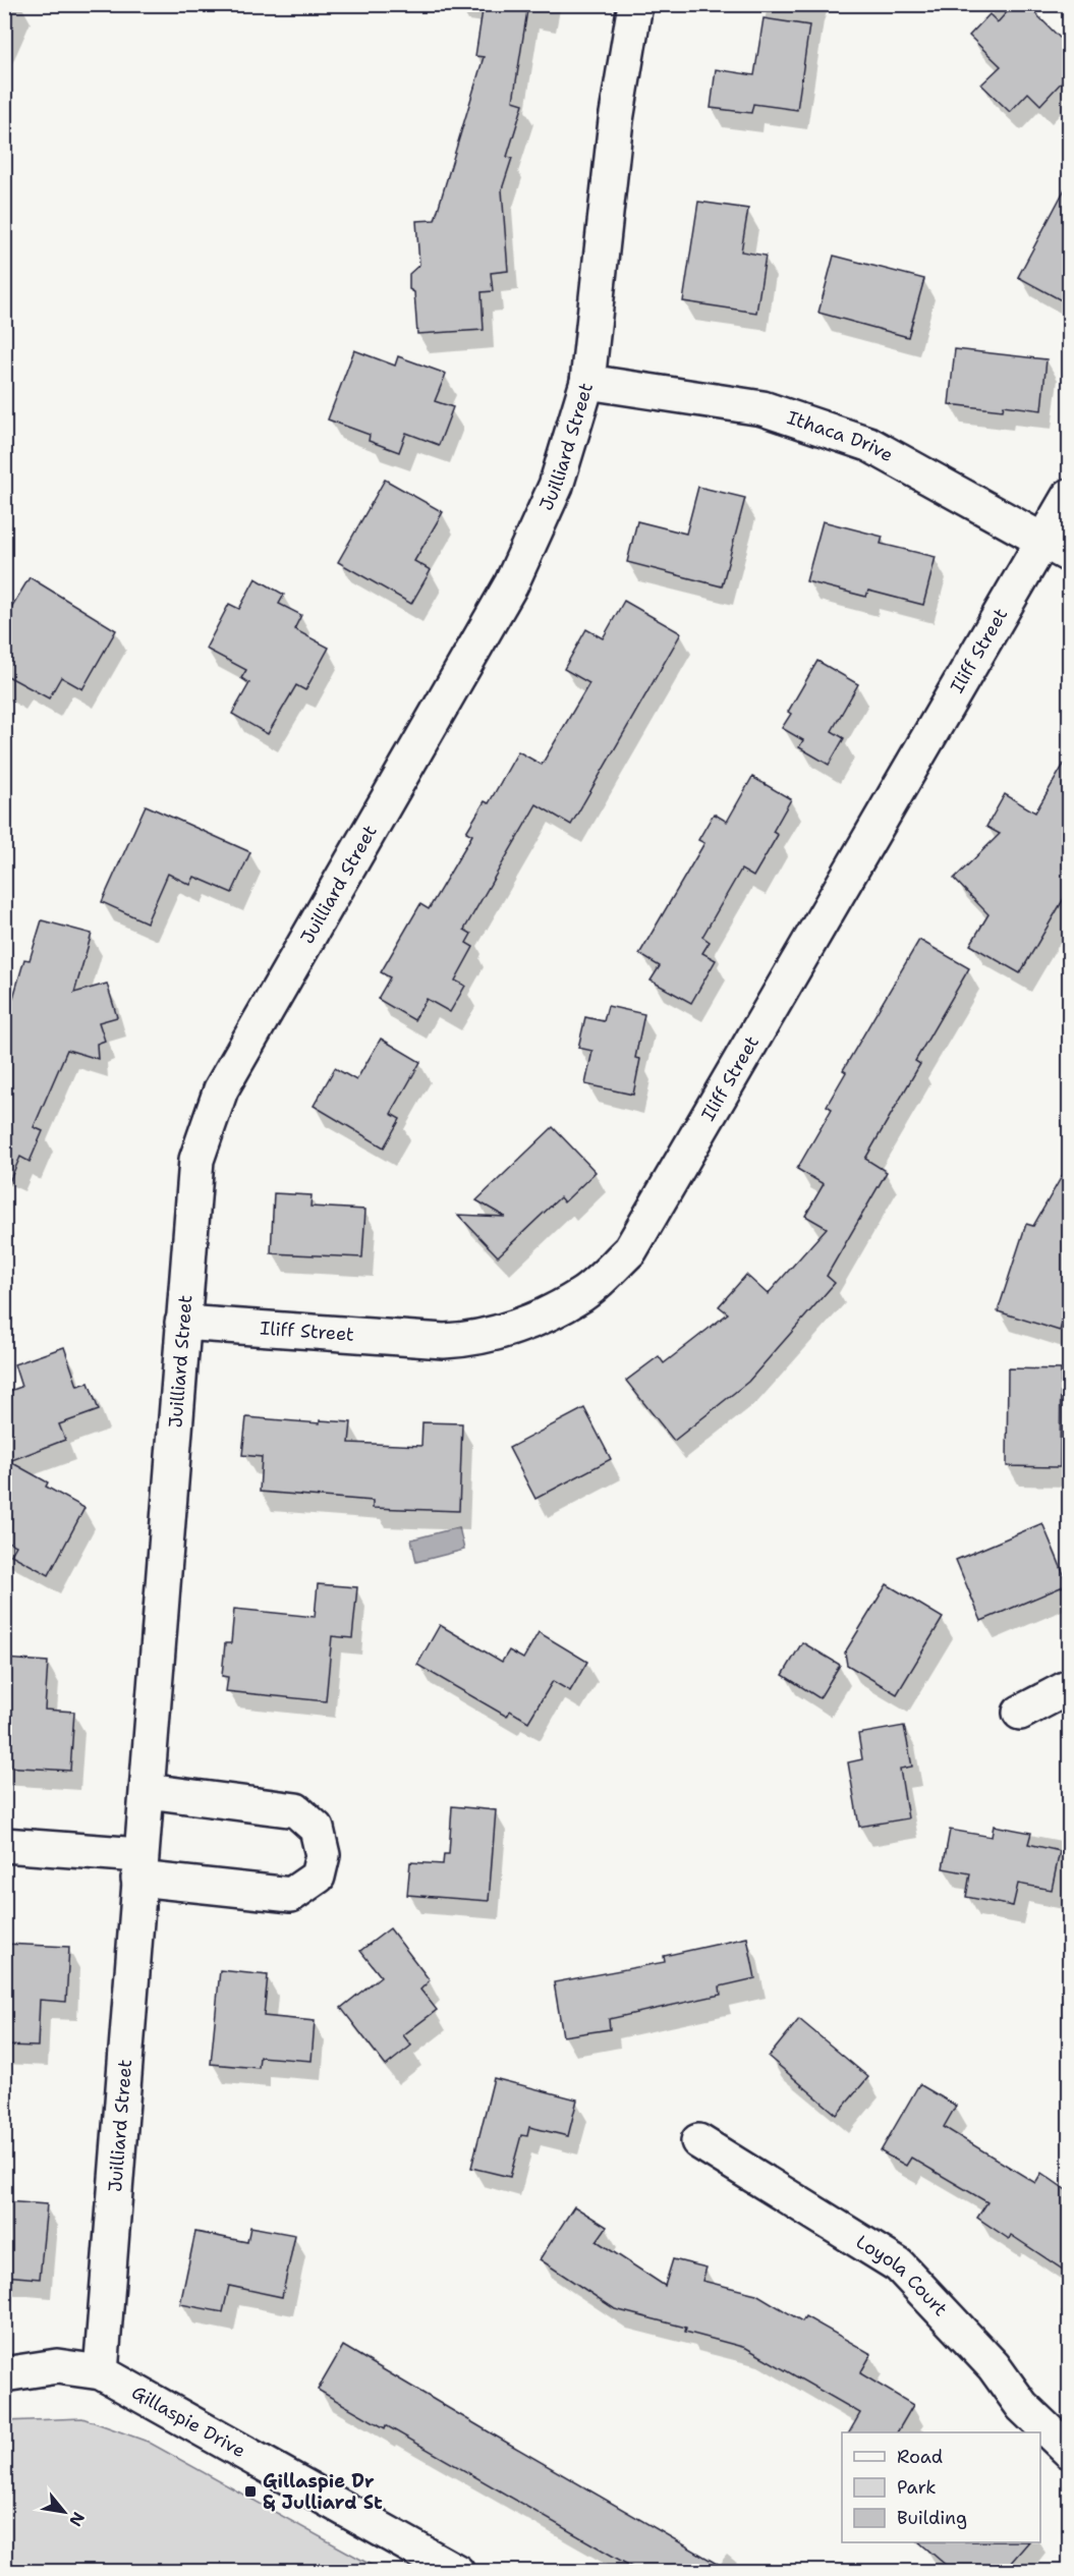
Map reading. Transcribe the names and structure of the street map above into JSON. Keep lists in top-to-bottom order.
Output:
{
  "streets": {
    "street": [
      "Ithaca Drive",
      "Juilliard Street",
      "Iliff Street",
      "Loyola Court",
      "Gillaspie Drive"
    ]
  },
  "crossings": [
    ["Ithaca Drive", "Juilliard Street"],
    ["Ithaca Drive", "Iliff Street"],
    ["Juilliard Street", "Iliff Street"],
    ["Juilliard Street", "Gillaspie Drive"]
  ],
  "places": {
    "transit": ["Gillaspie Dr & Julliard St"]
  },
  "legend": ["Road", "Park", "Building"],
  "north": "bottom right"
}
